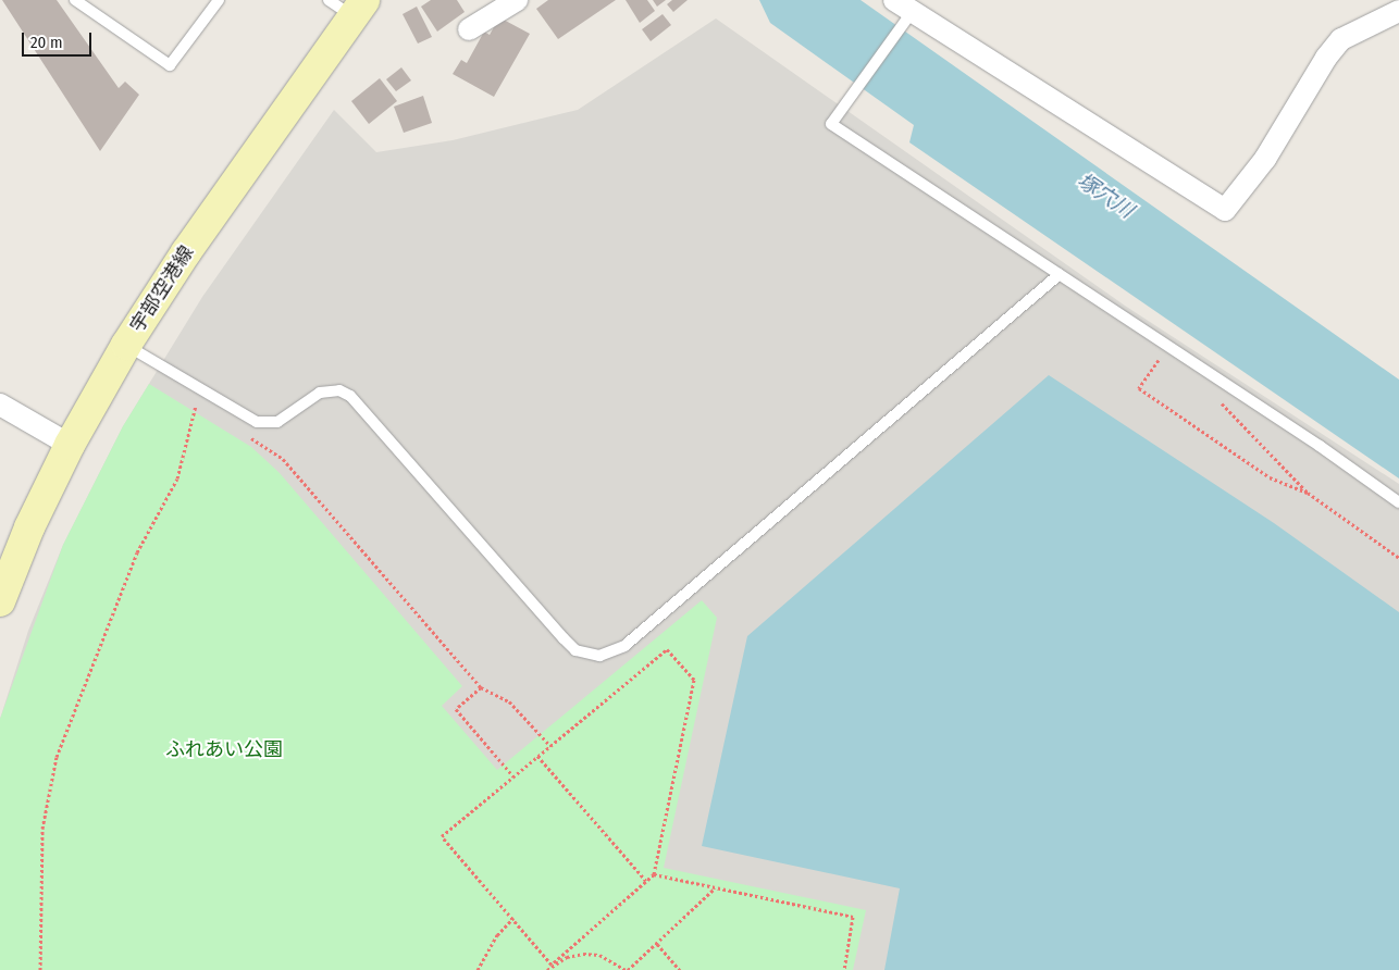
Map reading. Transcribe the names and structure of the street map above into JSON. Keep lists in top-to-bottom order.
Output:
{
  "streets": {
    "main road": ["宇部空港線"]
  },
  "water": ["塚穴川"],
  "parks": ["ふれあい公園"],
  "scale_bar": "20 m"
}
